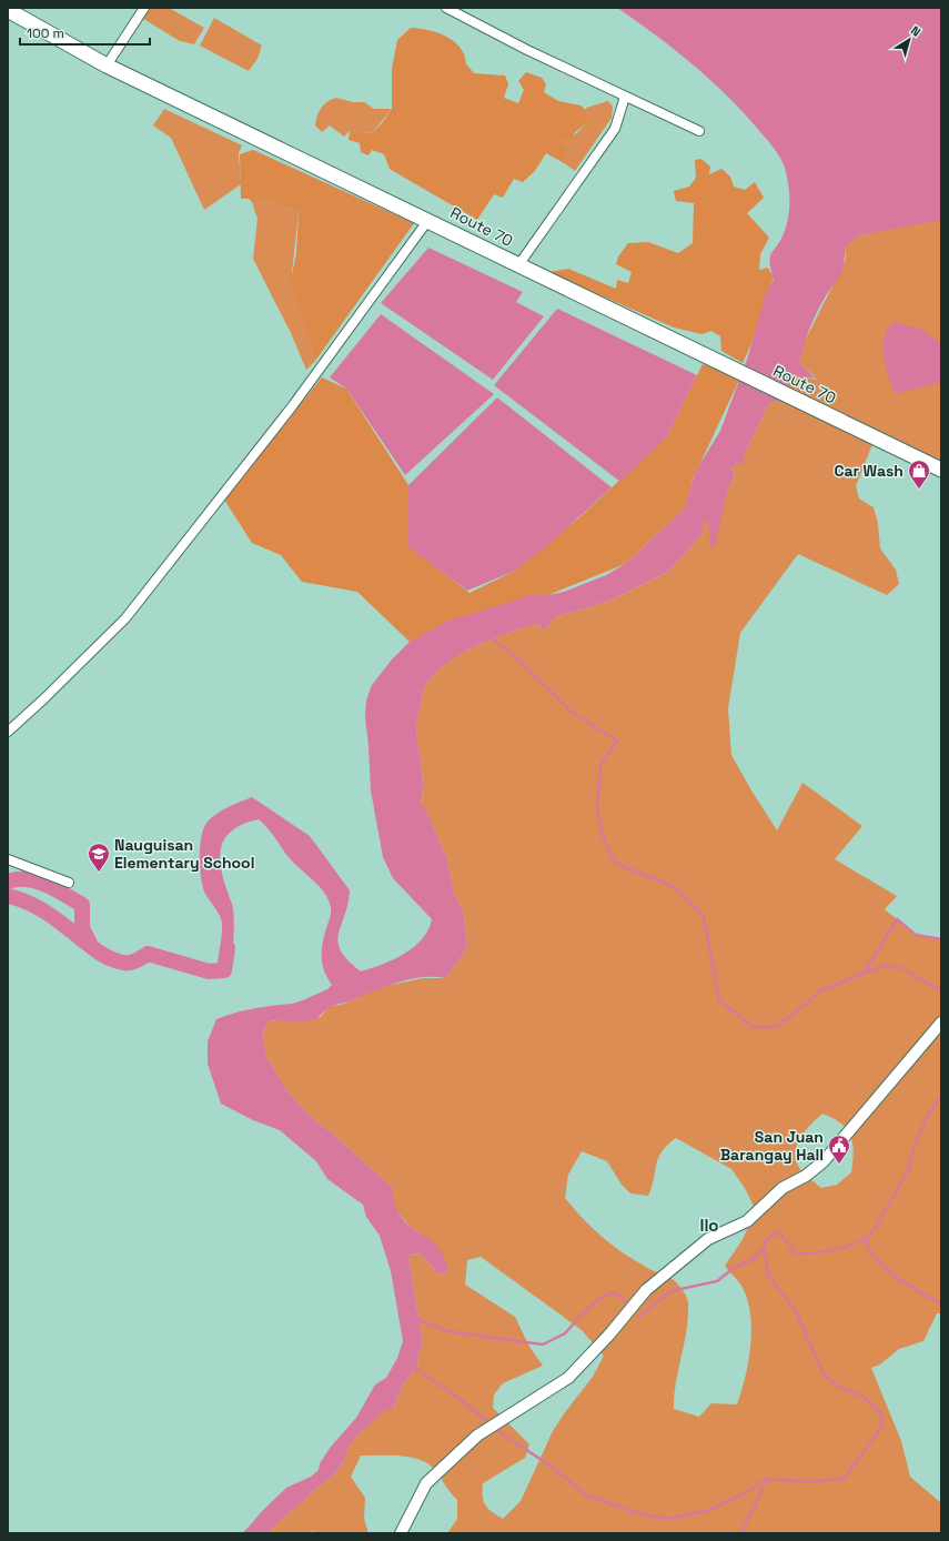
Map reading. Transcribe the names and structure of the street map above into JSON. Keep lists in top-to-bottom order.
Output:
{
  "streets": {
    "highway": ["Route 70"]
  },
  "districts": ["Ilo"],
  "places": {
    "shop": ["Car Wash"],
    "school or university": ["Nauguisan Elementary School"],
    "public building": ["San Juan Barangay Hall"]
  },
  "scale_bar": "100 m",
  "north": "top right"
}
